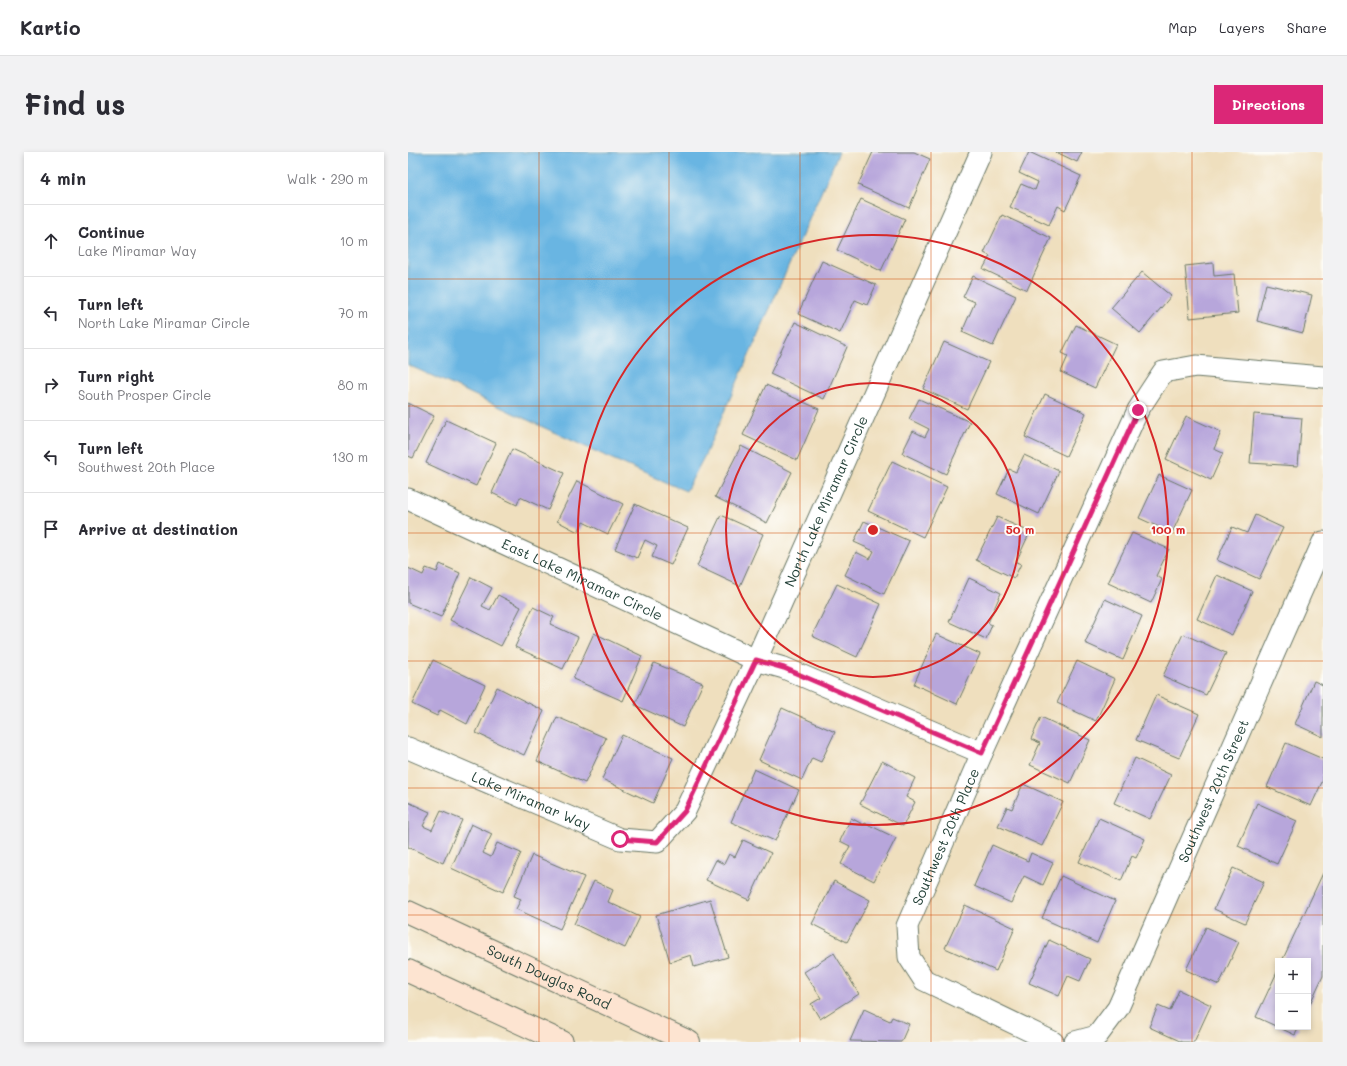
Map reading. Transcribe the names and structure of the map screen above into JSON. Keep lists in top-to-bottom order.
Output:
{
  "streets": {
    "main road": ["South Douglas Road"],
    "street": [
      "North Lake Miramar Circle",
      "East Lake Miramar Circle",
      "Southwest 20th Street",
      "Lake Miramar Way",
      "Southwest 20th Place"
    ]
  },
  "crossings": [
    ["North Lake Miramar Circle", "East Lake Miramar Circle"],
    ["North Lake Miramar Circle", "Lake Miramar Way"],
    ["East Lake Miramar Circle", "Southwest 20th Place"]
  ],
  "page": {
    "header": "Kartio",
    "nav": ["Map", "Layers", "Share"],
    "buttons": "Directions",
    "title": "Find us",
    "heading": ["4 min", "Walk · 290 m"],
    "list": [
      ["Continue", "Lake Miramar Way", "10 m"],
      ["Turn left", "North Lake Miramar Circle", "70 m"],
      ["Turn right", "South Prosper Circle", "80 m"],
      ["Turn left", "Southwest 20th Place", "130 m"],
      "Arrive at destination"
    ],
    "map_buttons": ["+", "−"]
  },
  "rings": ["50 m", "100 m"]
}
